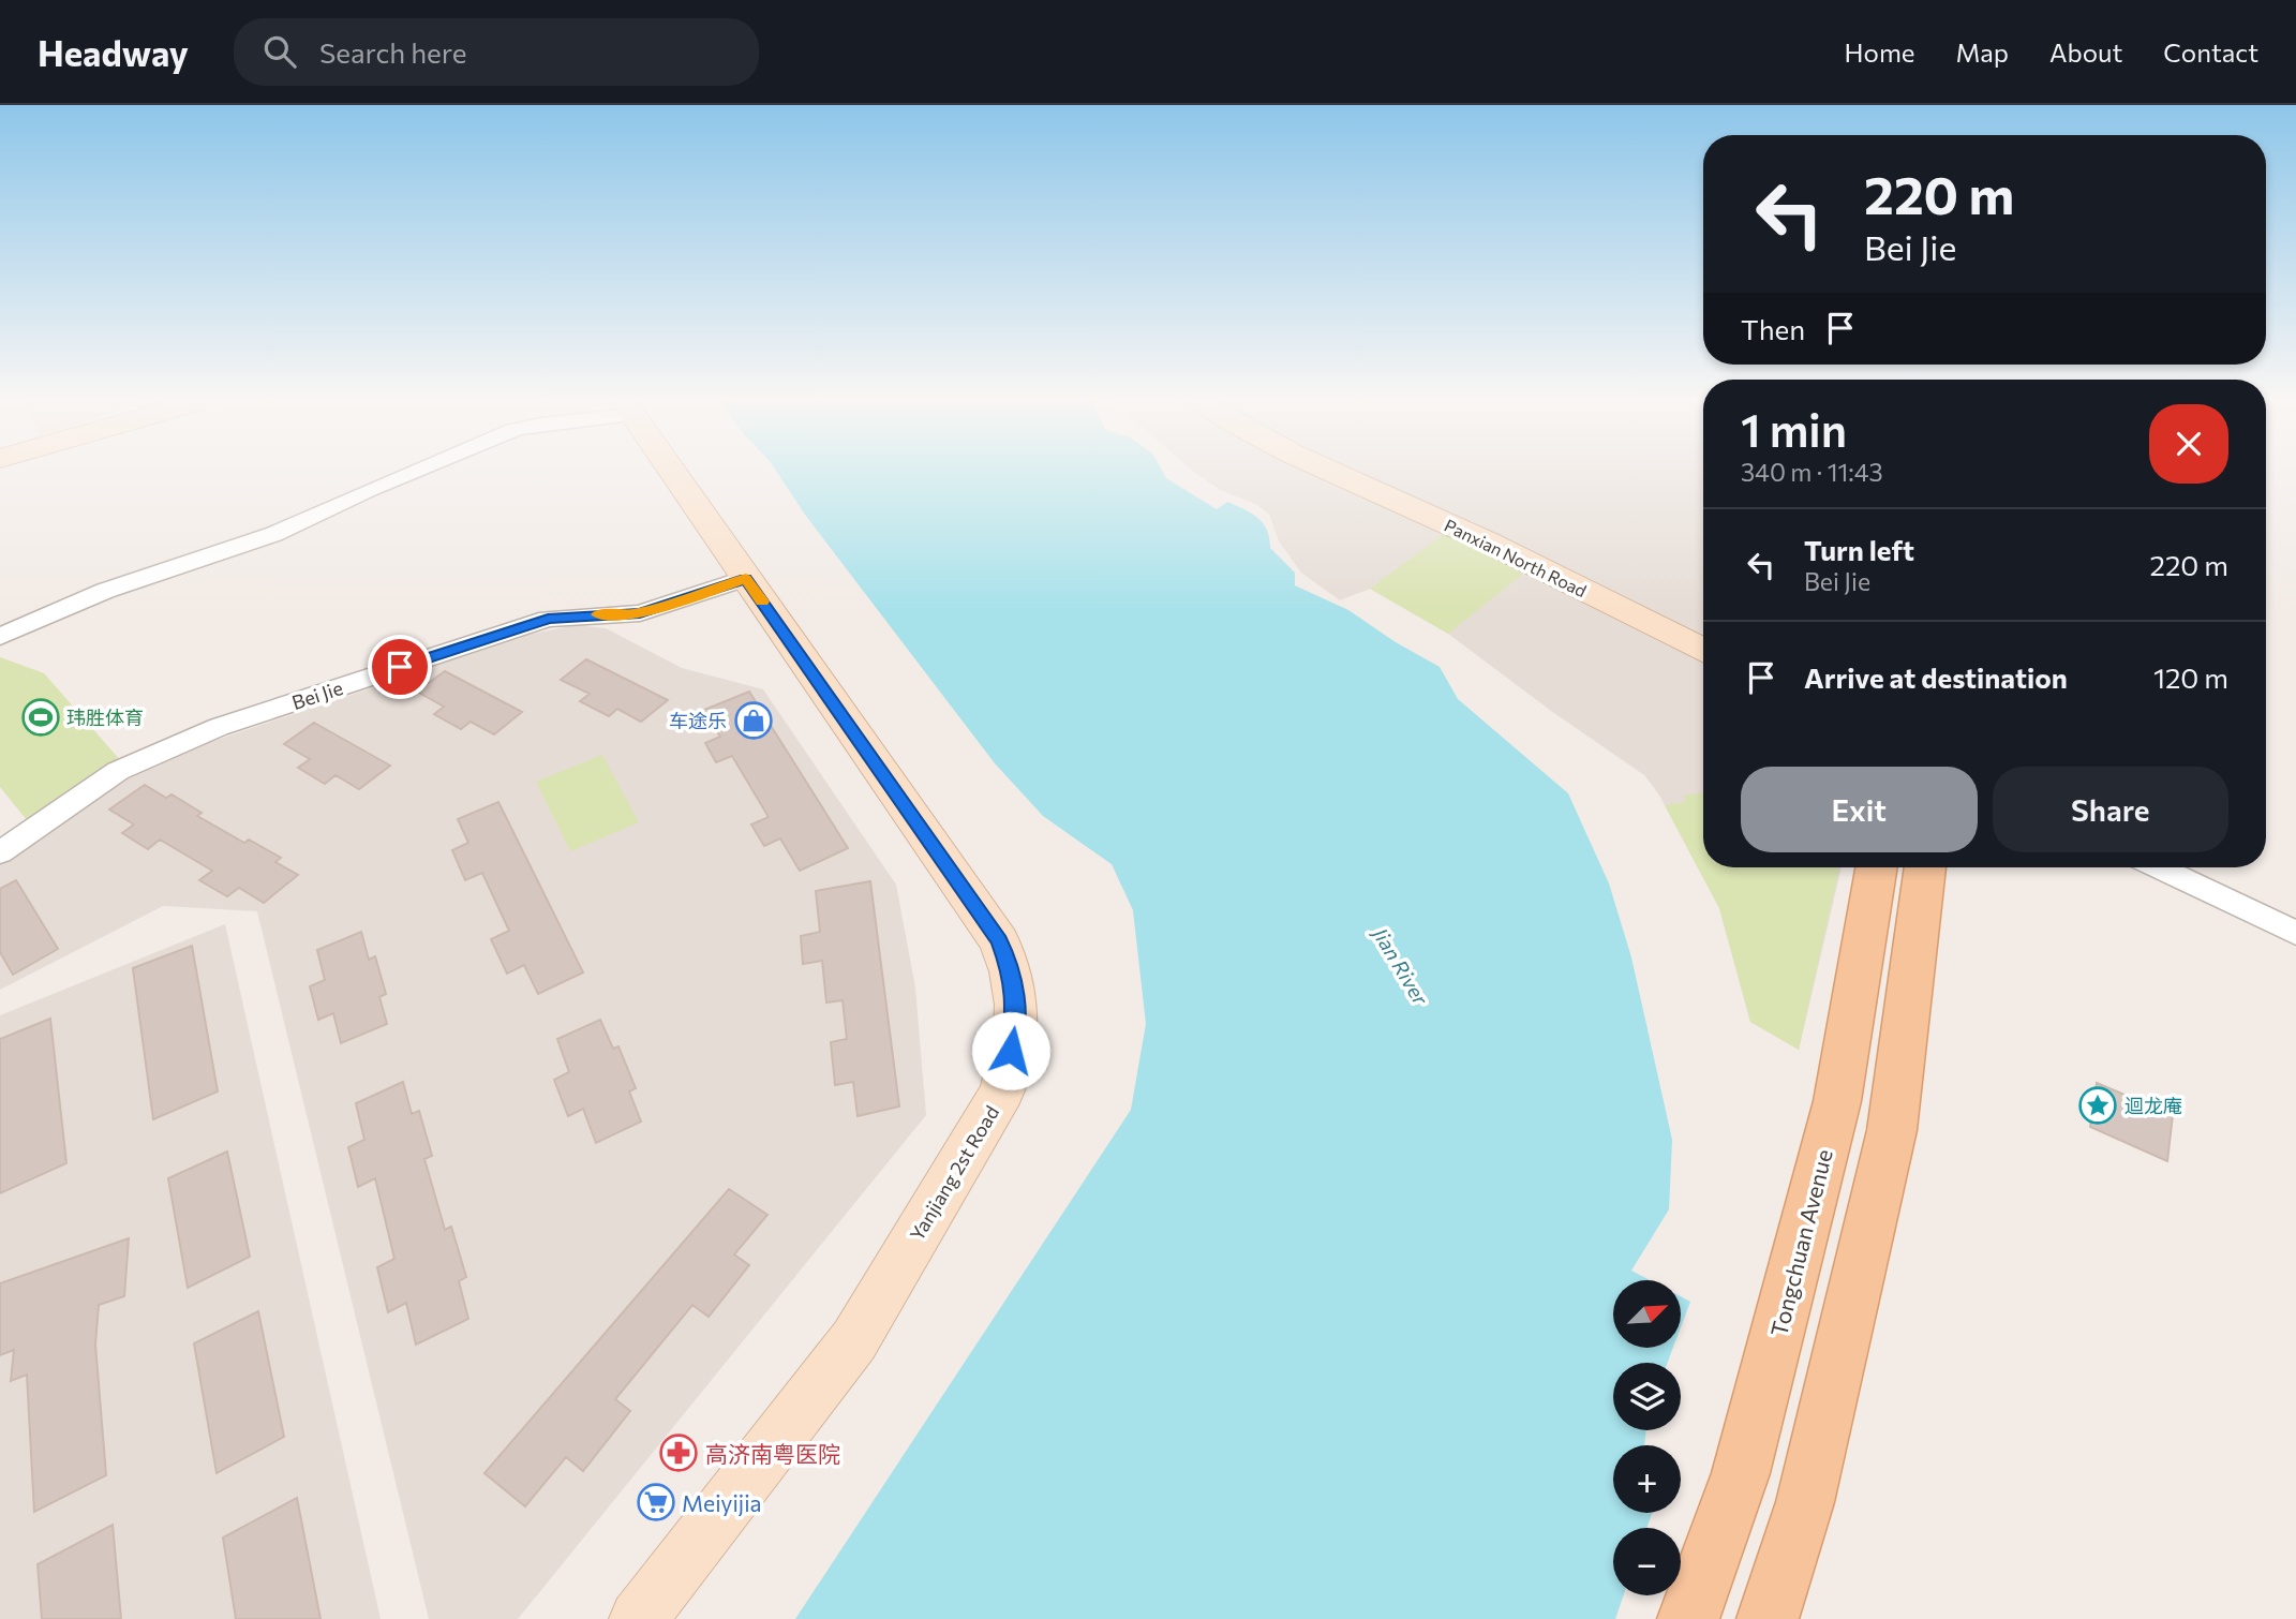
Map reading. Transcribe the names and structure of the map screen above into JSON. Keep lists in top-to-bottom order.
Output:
{
  "streets": {
    "main road": ["Tongchuan Avenue"],
    "street": ["Panxian North Road", "Bei Jie", "Yanjiang 2st Road"]
  },
  "crossings": [
    ["Bei Jie", "Yanjiang 2st Road"]
  ],
  "water": ["Jian River"],
  "places": {
    "sports": ["玮胜体育"],
    "shop": ["车途乐"],
    "place": ["迴龙庵"],
    "pharmacy": ["高济南粤医院"],
    "supermarket": ["Meiyijia"]
  },
  "north": "top right",
  "page": {
    "header": "Headway",
    "search": "Search here",
    "nav": [
      "Home",
      "Map",
      "About",
      "Contact"
    ],
    "turn": ["220 m", "Bei Jie"],
    "then": "Then",
    "heading": ["1 min", "340 m · 11:43"],
    "list": [
      {
        "name": "Turn left",
        "note": "Bei Jie",
        "value": "220 m"
      },
      {
        "name": "Arrive at destination",
        "value": "120 m"
      }
    ],
    "buttons": ["Exit", "Share"],
    "map_buttons": ["+", "−"]
  }
}
